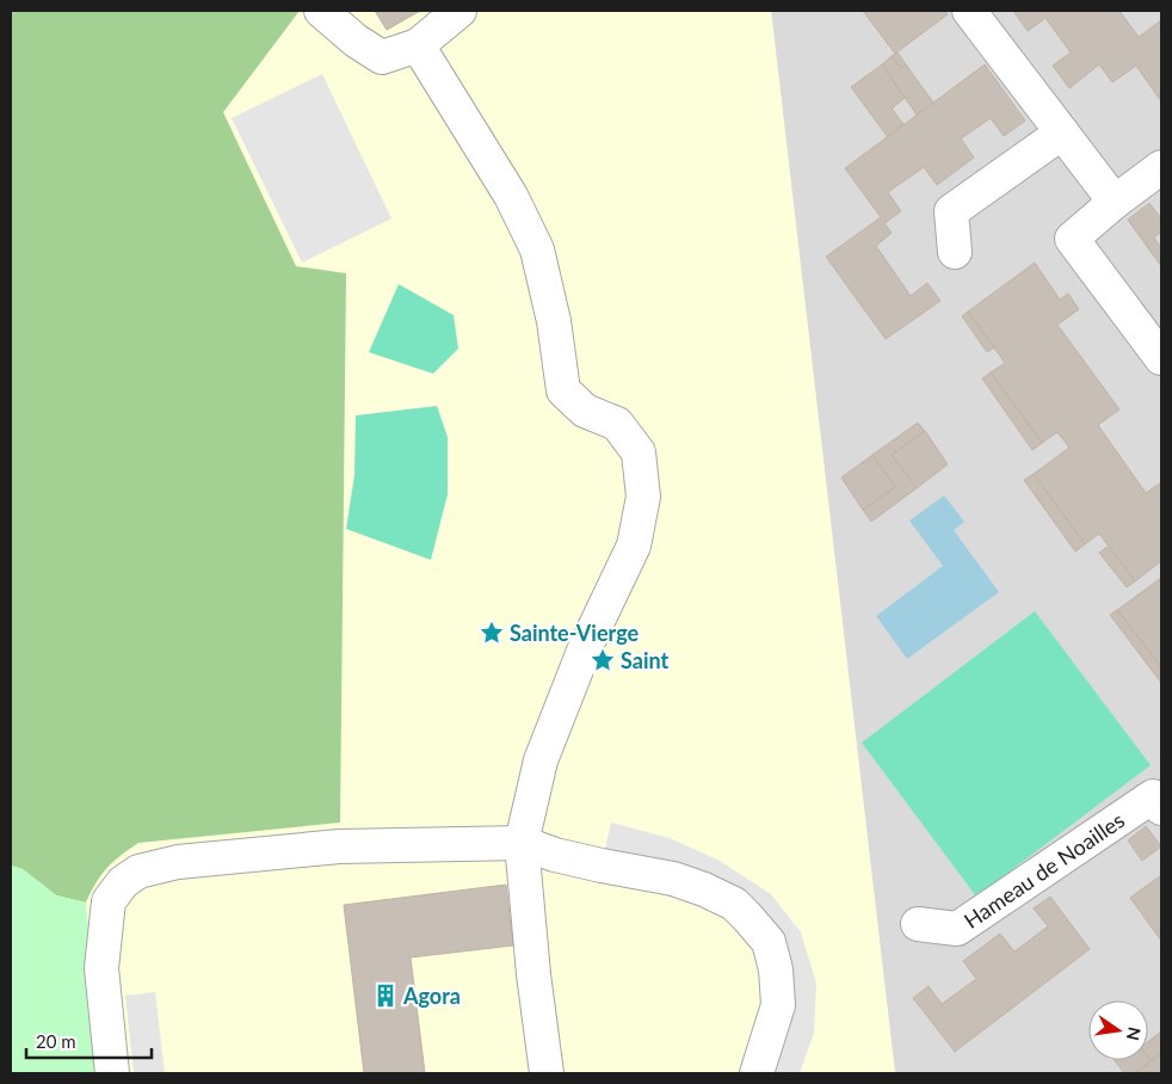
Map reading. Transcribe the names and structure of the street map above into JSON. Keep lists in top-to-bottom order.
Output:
{
  "streets": {
    "street": ["Hameau de Noailles"]
  },
  "places": {
    "place": ["Sainte-Vierge", "Saint"],
    "building": ["Agora"]
  },
  "scale_bar": "20 m",
  "north": "right"
}
